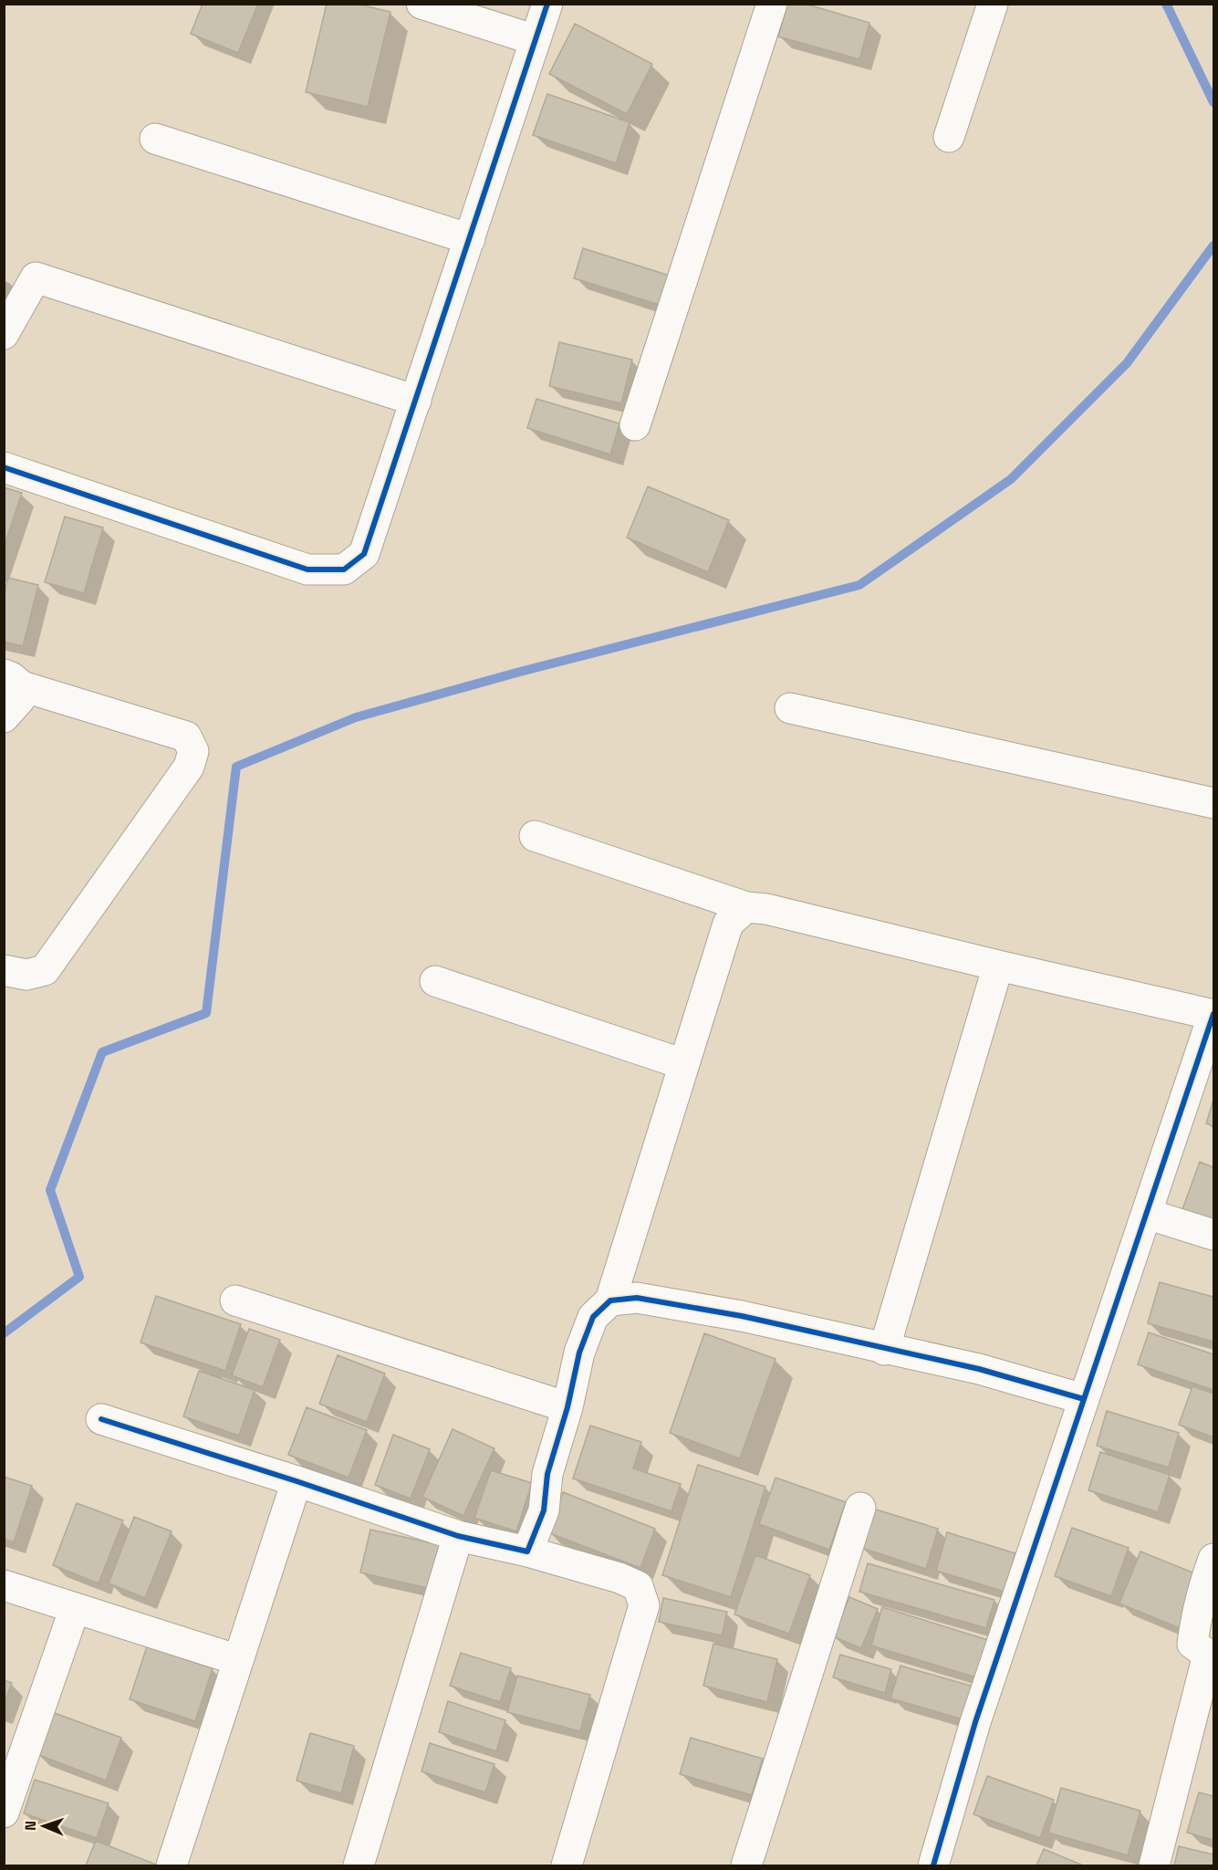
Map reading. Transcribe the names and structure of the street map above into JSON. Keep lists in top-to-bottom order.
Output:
{
  "north": "left"
}
